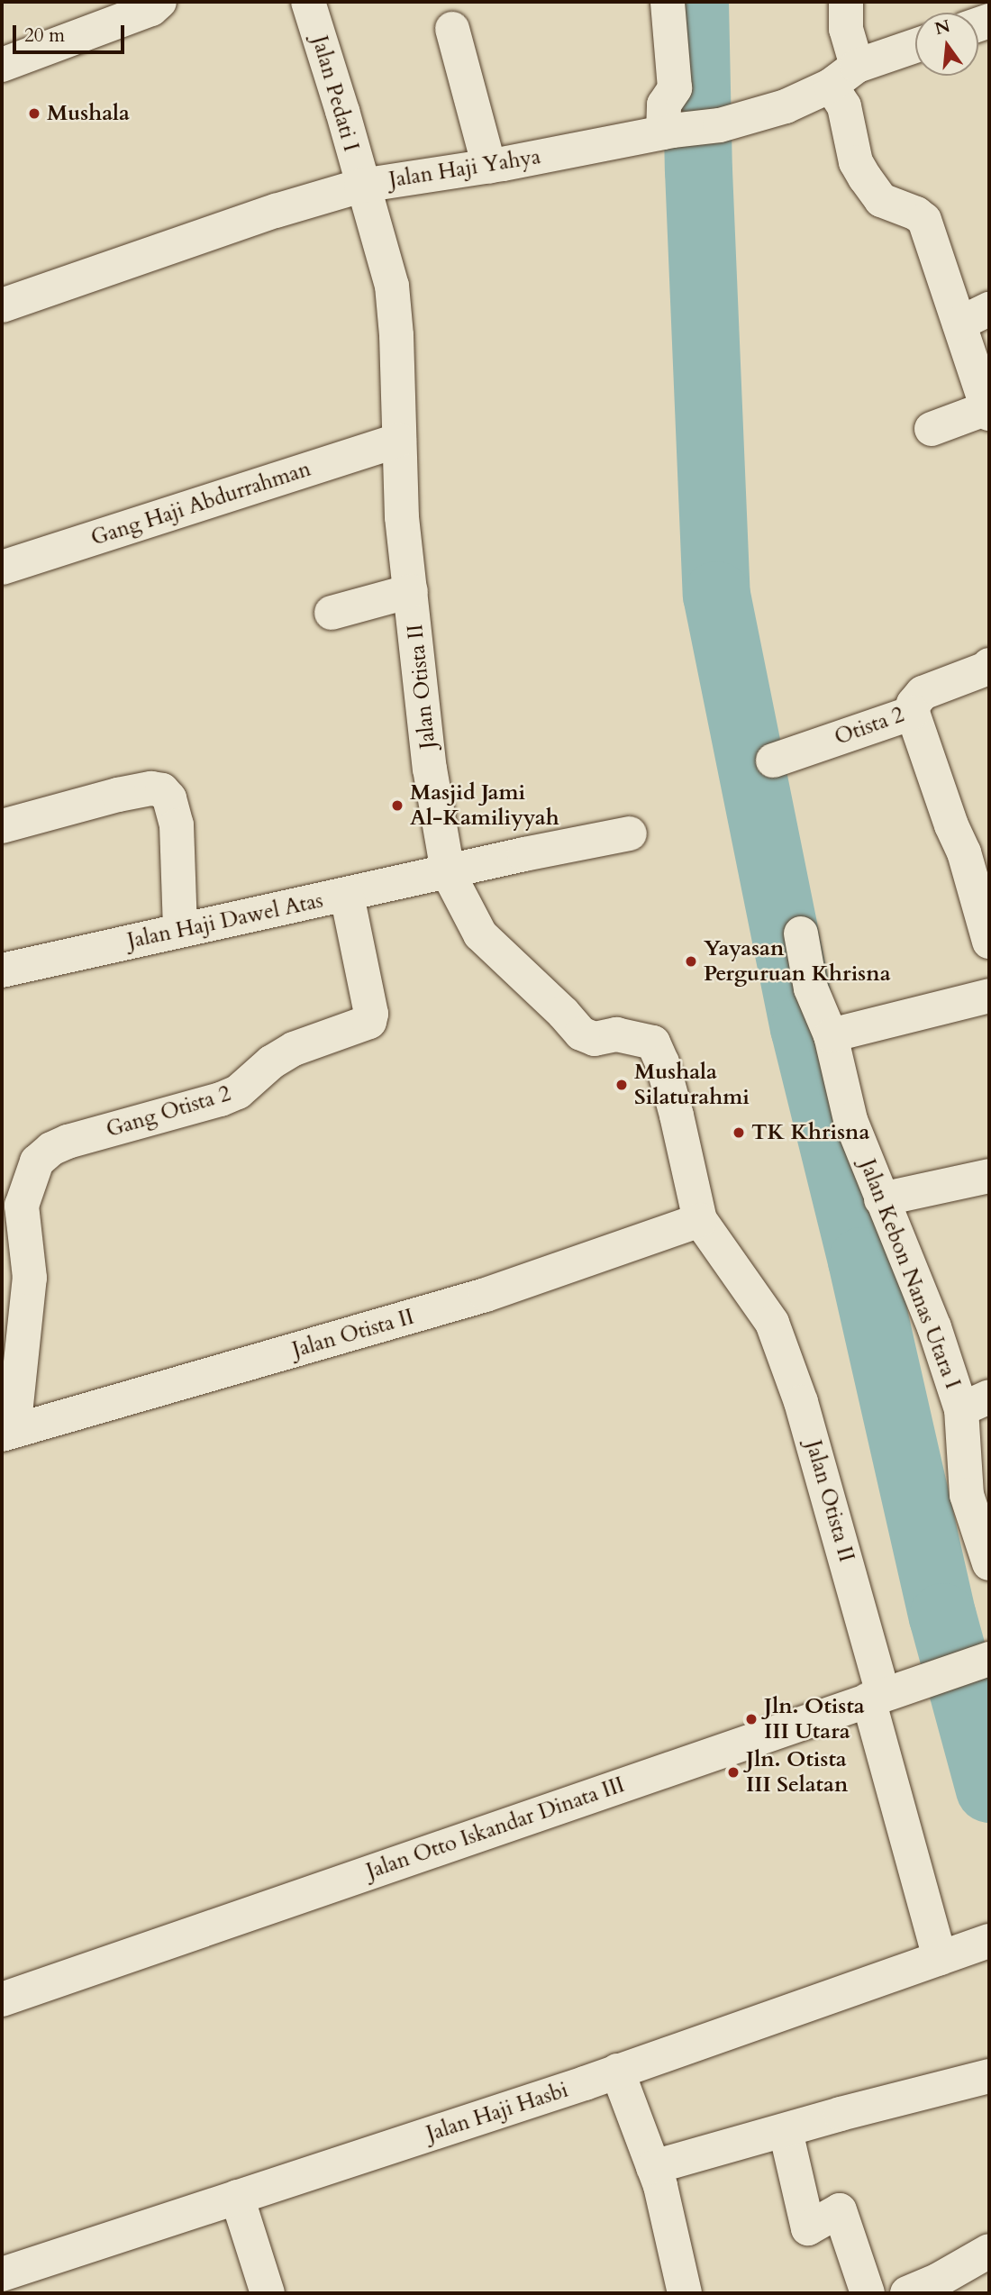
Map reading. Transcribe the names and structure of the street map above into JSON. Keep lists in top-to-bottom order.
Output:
{
  "streets": {
    "street": [
      "Jalan Pedati I",
      "Jalan Haji Yahya",
      "Gang Haji Abdurrahman",
      "Jalan Otista II",
      "Otista 2",
      "Jalan Haji Dawel Atas",
      "Gang Otista 2",
      "Jalan Kebon Nanas Utara I",
      "Jalan Otto Iskandar Dinata III",
      "Jalan Haji Hasbi"
    ]
  },
  "crossings": [
    ["Jalan Pedati I", "Jalan Haji Yahya"],
    ["Jalan Pedati I", "Jalan Otista II"],
    ["Jalan Haji Yahya", "Jalan Otista II"],
    ["Gang Haji Abdurrahman", "Jalan Otista II"],
    ["Jalan Otista II", "Jalan Haji Dawel Atas"],
    ["Jalan Otista II", "Gang Otista 2"],
    ["Jalan Otista II", "Jalan Otto Iskandar Dinata III"],
    ["Jalan Otista II", "Jalan Haji Hasbi"],
    ["Jalan Haji Dawel Atas", "Gang Otista 2"]
  ],
  "places": [
    "Mushala",
    "Masjid Jami Al-Kamiliyyah",
    "Yayasan Perguruan Khrisna",
    "Mushala Silaturahmi",
    "TK Khrisna",
    "Jln. Otista III Utara",
    "Jln. Otista III Selatan"
  ],
  "scale_bar": "20 m",
  "north": "top"
}
